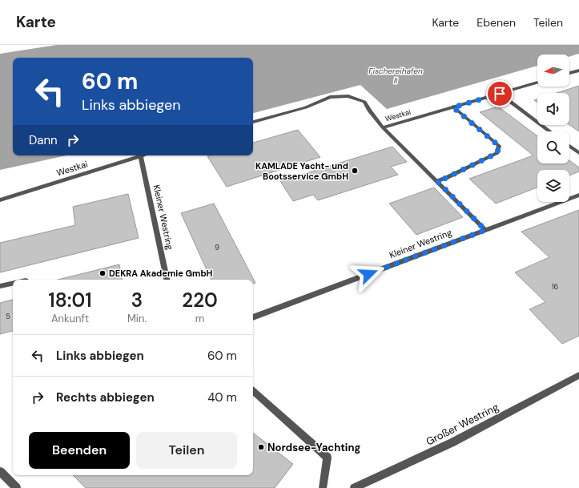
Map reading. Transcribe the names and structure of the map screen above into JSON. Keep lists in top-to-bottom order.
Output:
{
  "streets": {
    "street": ["Westkai", "Kleiner Westring", "Großer Westring"]
  },
  "crossings": [
    ["Westkai", "Kleiner Westring"]
  ],
  "water": ["Fischereihafen II"],
  "places": ["KAMLADE Yacht- und Bootsservice GmbH", "DEKRA Akademie GmbH", "Nordsee-Yachting"],
  "house_numbers": ["9", "16", "5"],
  "north": "left",
  "page": {
    "header": "Karte",
    "nav": ["Karte", "Ebenen", "Teilen"],
    "turn": ["60 m", "Links abbiegen"],
    "then": "Dann",
    "eta": [
      "18:01",
      "Ankunft",
      "3",
      "Min.",
      "220",
      "m"
    ],
    "list": [
      {
        "name": "Links abbiegen",
        "value": "60 m"
      },
      {
        "name": "Rechts abbiegen",
        "value": "40 m"
      }
    ],
    "buttons": ["Beenden", "Teilen"]
  }
}
